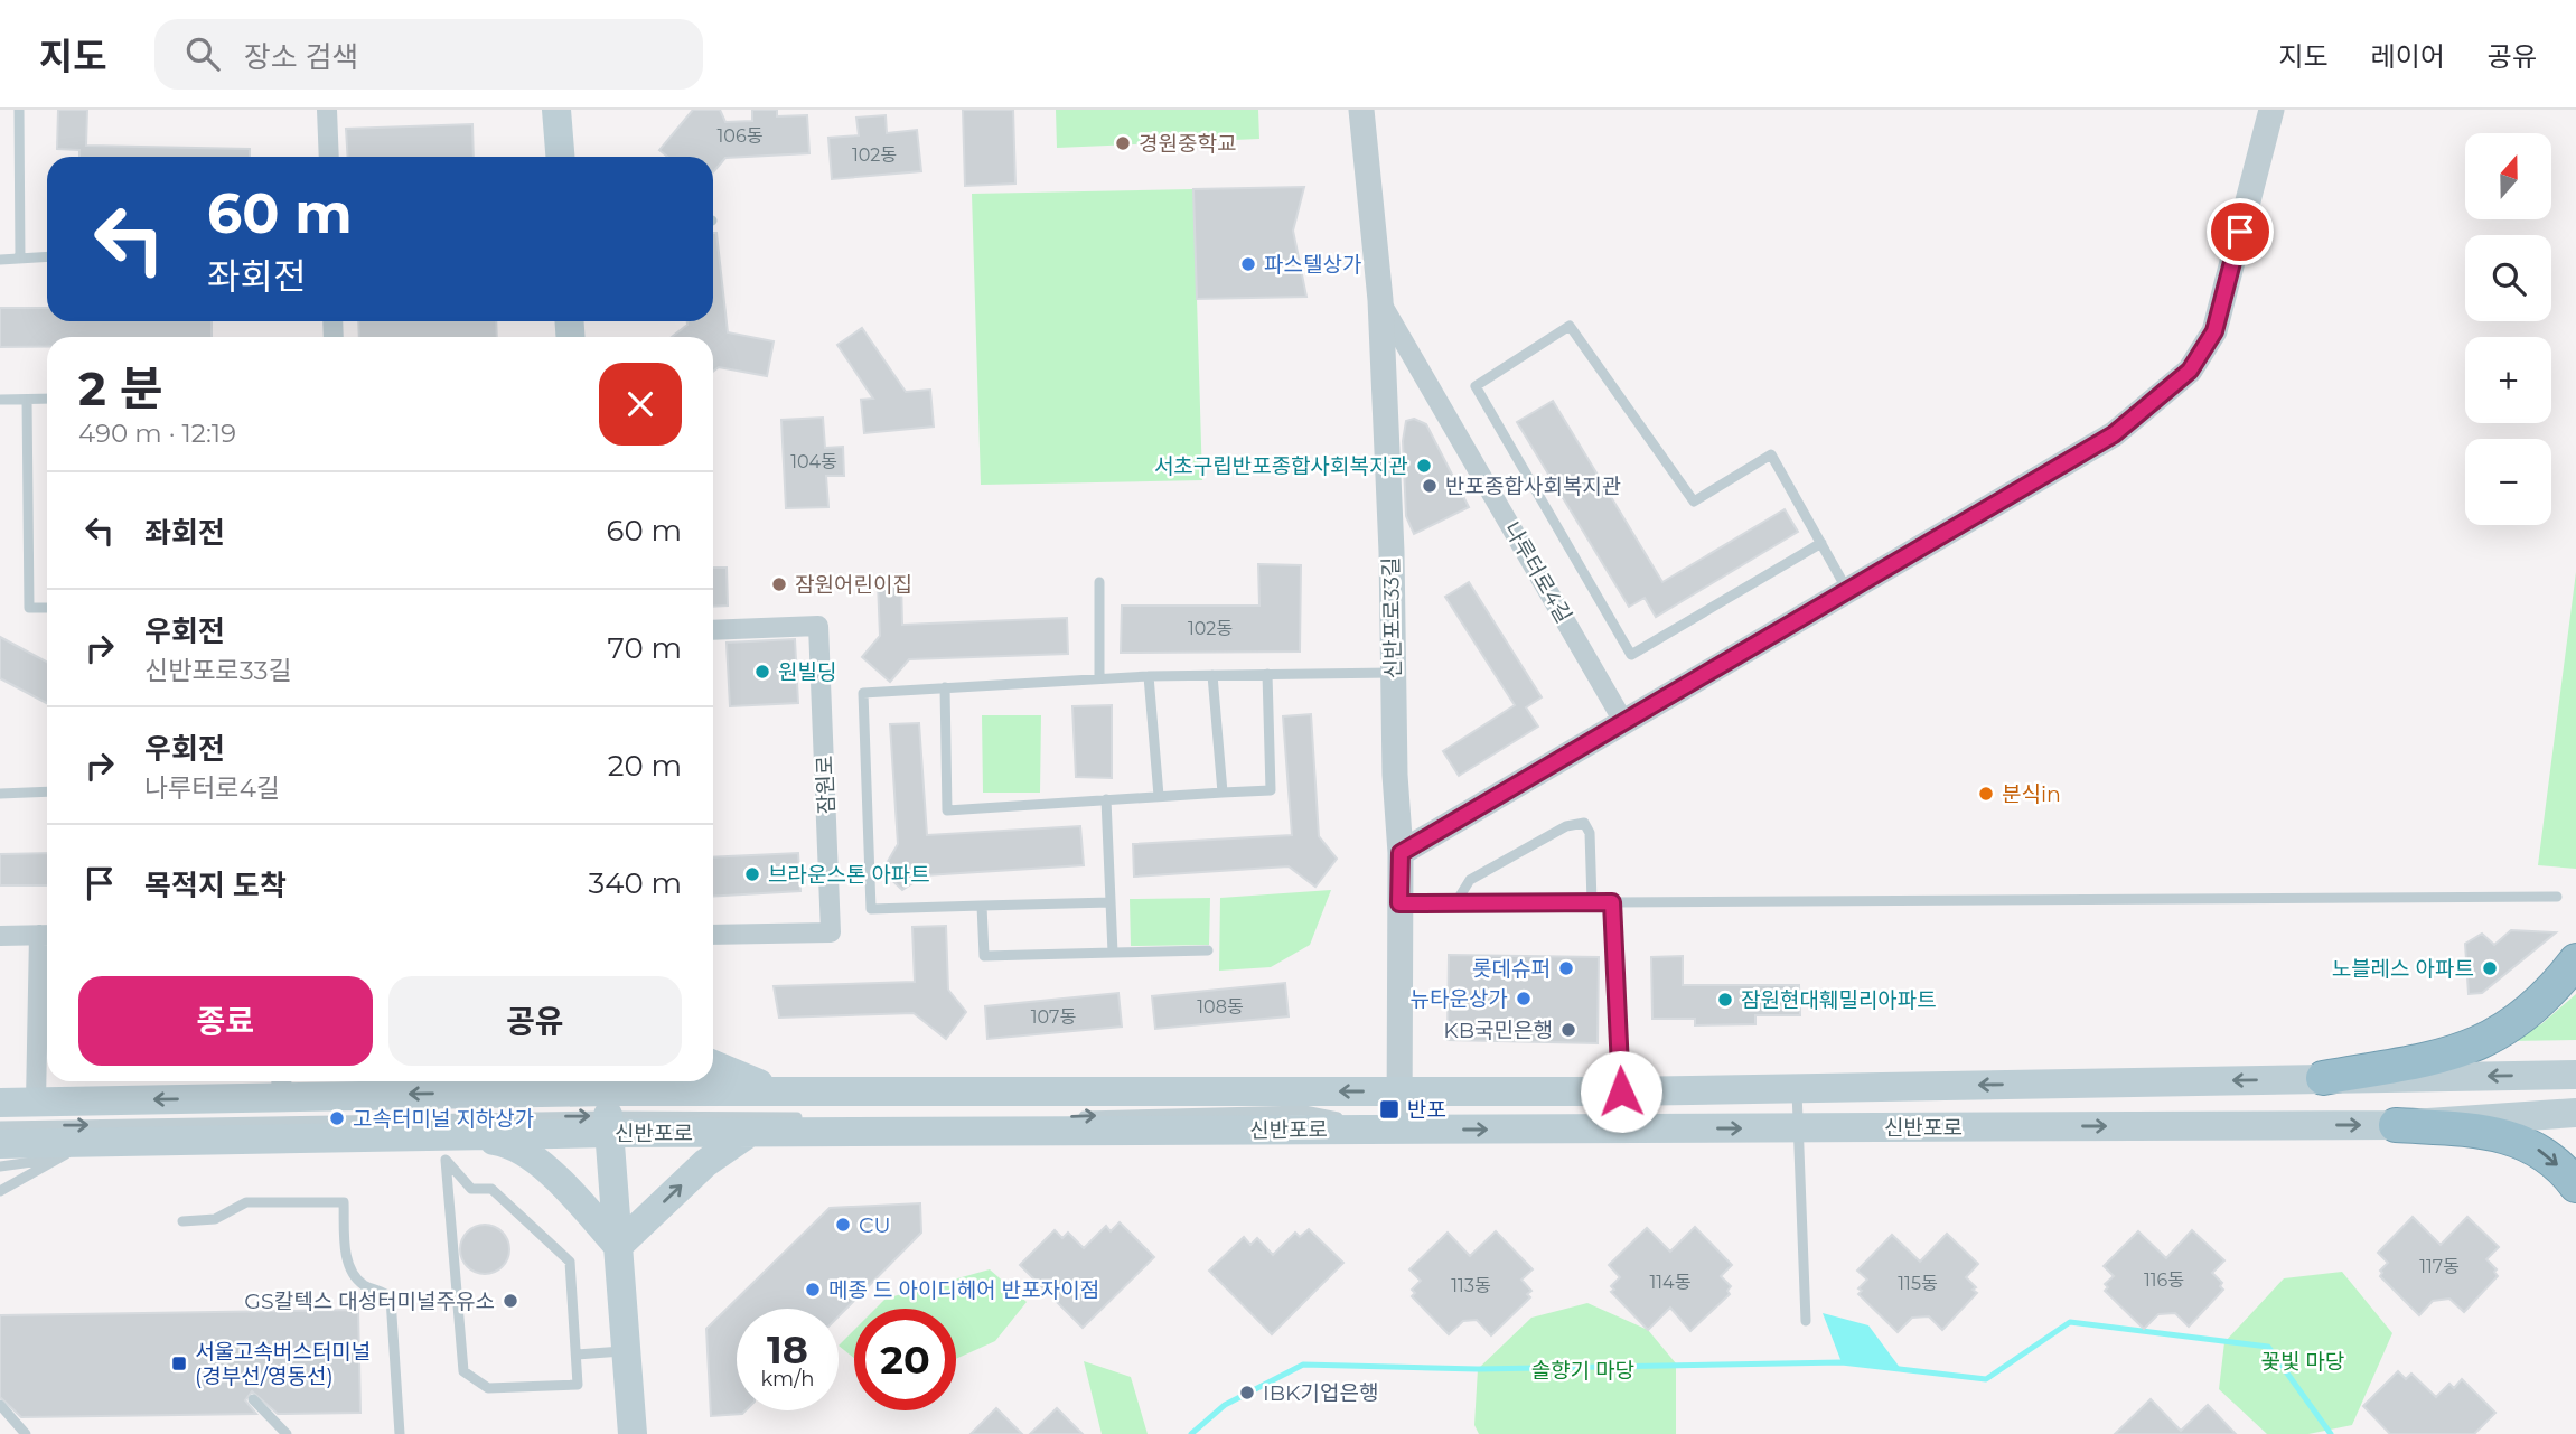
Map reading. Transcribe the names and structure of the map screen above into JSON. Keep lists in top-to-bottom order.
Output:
{
  "streets": {
    "main road": ["신반포로"],
    "street": ["나루터로4길", "신반포로33길", "잠원로"]
  },
  "crossings": [
    ["나루터로4길", "신반포로33길"],
    ["신반포로33길", "신반포로"]
  ],
  "parks": ["꽃빛 마당", "솔향기 마당"],
  "places": {
    "other": [
      "경원중학교",
      "파스텔상가",
      "서초구립반포종합사회복지관",
      "반포종합사회복지관",
      "잠원어린이집",
      "원빌딩",
      "분식in",
      "브라운스톤 아파트",
      "롯데슈퍼",
      "노블레스 아파트",
      "뉴타운상가",
      "잠원현대훼밀리아파트",
      "KB국민은행",
      "고속터미널 지하상가",
      "CU",
      "메종 드 아이디헤어 반포자이점",
      "GS칼텍스 대성터미널주유소",
      "IBK기업은행"
    ],
    "transit": ["반포", "서울고속버스터미널 (경부선/영동선)"]
  },
  "house_numbers": [
    "106동",
    "102동",
    "104동",
    "102동",
    "108동",
    "107동",
    "117동",
    "116동",
    "114동",
    "115동",
    "113동"
  ],
  "north": "top",
  "page": {
    "header": "지도",
    "search": "장소 검색",
    "nav": ["지도", "레이어", "공유"],
    "map_buttons": ["+", "−"],
    "turn": ["60 m", "좌회전"],
    "heading": ["2 분", "490 m · 12:19"],
    "list": [
      {
        "name": "좌회전",
        "value": "60 m"
      },
      {
        "name": "우회전",
        "note": "신반포로33길",
        "value": "70 m"
      },
      {
        "name": "우회전",
        "note": "나루터로4길",
        "value": "20 m"
      },
      {
        "name": "목적지 도착",
        "value": "340 m"
      }
    ],
    "buttons": ["종료", "공유"],
    "speed": "18 km/h",
    "limit": "20"
  }
}
